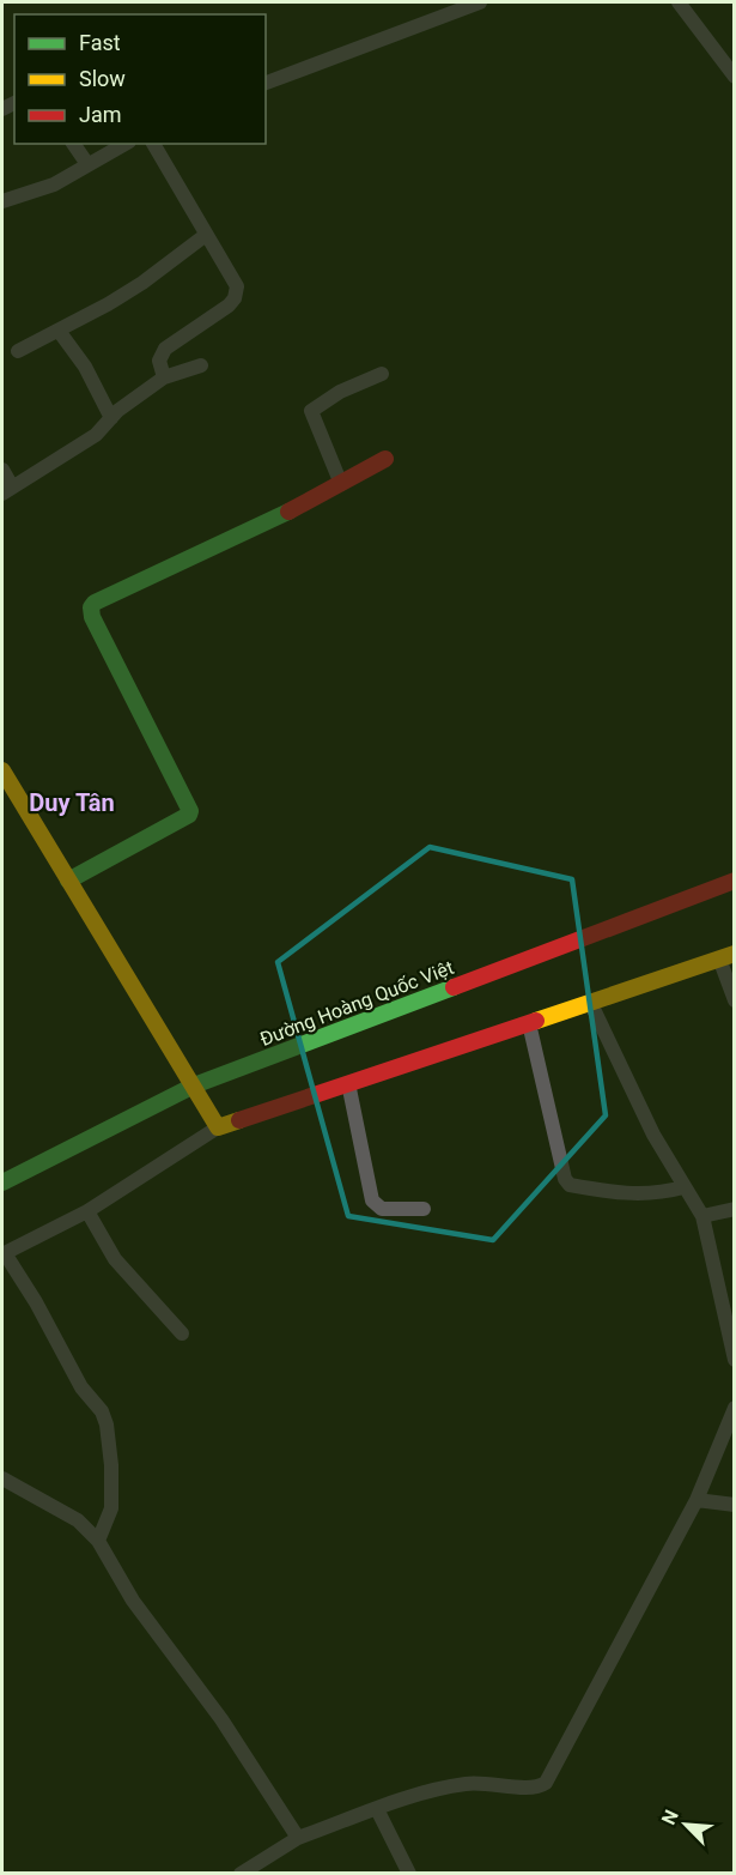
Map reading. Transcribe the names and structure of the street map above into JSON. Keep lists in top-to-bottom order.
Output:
{
  "streets": {
    "street": ["Đường Hoàng Quốc Việt"]
  },
  "districts": ["Duy Tân"],
  "legend": ["Fast", "Slow", "Jam"],
  "north": "top left"
}
